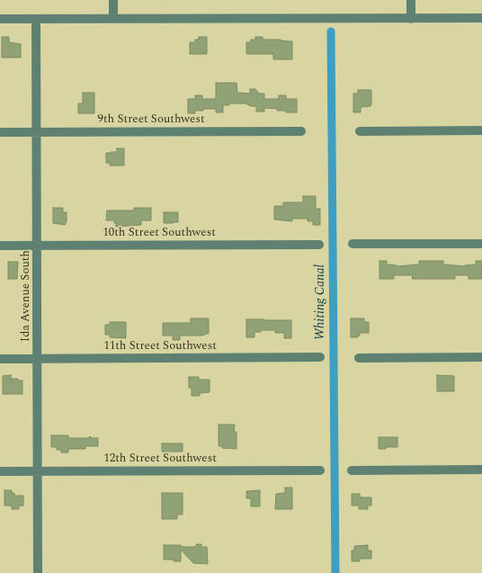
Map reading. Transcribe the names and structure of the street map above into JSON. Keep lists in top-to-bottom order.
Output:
{
  "streets": {
    "street": [
      "9th Street Southwest",
      "10th Street Southwest",
      "Ida Avenue South",
      "11th Street Southwest",
      "12th Street Southwest"
    ]
  },
  "crossings": [
    ["9th Street Southwest", "Ida Avenue South"],
    ["10th Street Southwest", "Ida Avenue South"],
    ["Ida Avenue South", "11th Street Southwest"],
    ["Ida Avenue South", "12th Street Southwest"]
  ],
  "water": ["Whiting Canal"]
}
